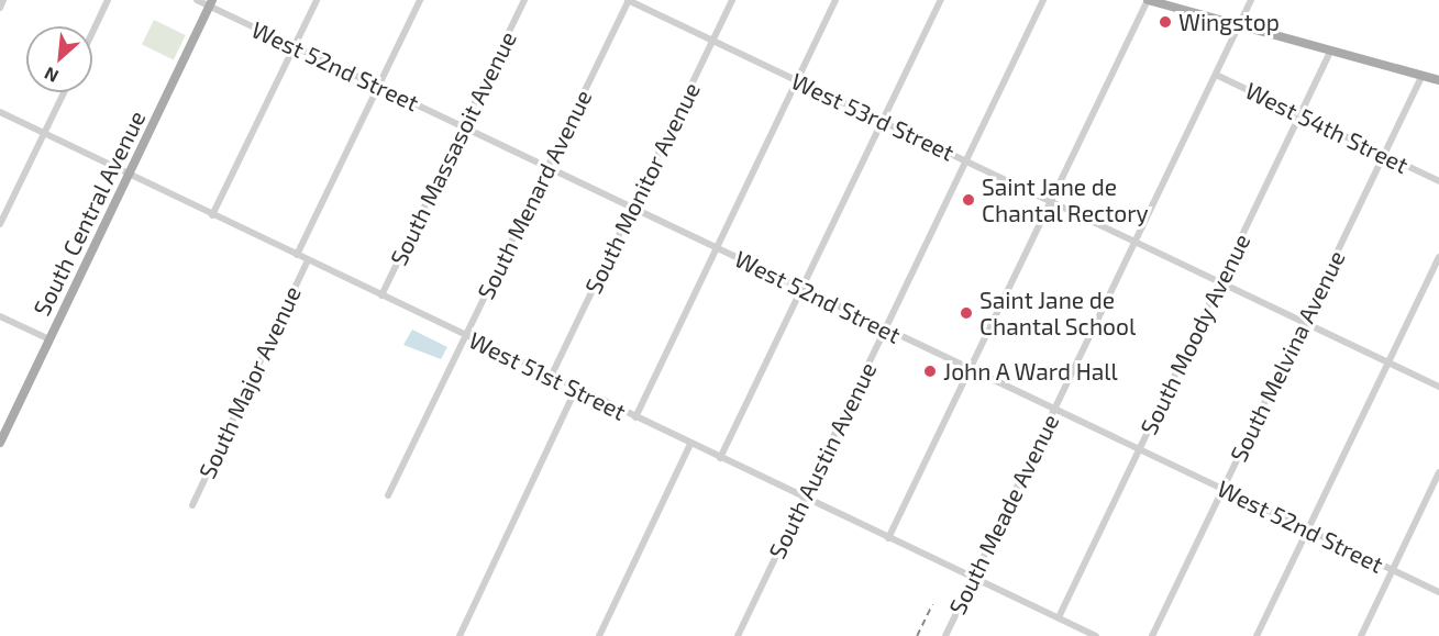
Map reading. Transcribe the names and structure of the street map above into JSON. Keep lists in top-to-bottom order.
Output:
{
  "streets": {
    "main road": ["South Central Avenue"],
    "street": [
      "West 52nd Street",
      "West 53rd Street",
      "West 54th Street",
      "South Massasoit Avenue",
      "South Monitor Avenue",
      "South Menard Avenue",
      "South Moody Avenue",
      "South Melvina Avenue",
      "West 51st Street",
      "South Major Avenue",
      "South Austin Avenue",
      "South Meade Avenue"
    ]
  },
  "crossings": [
    ["West 52nd Street", "South Massasoit Avenue"],
    ["West 52nd Street", "South Monitor Avenue"],
    ["West 52nd Street", "South Menard Avenue"],
    ["West 52nd Street", "South Central Avenue"],
    ["West 52nd Street", "South Moody Avenue"],
    ["West 52nd Street", "South Melvina Avenue"],
    ["West 52nd Street", "South Major Avenue"],
    ["West 52nd Street", "South Austin Avenue"],
    ["West 52nd Street", "South Meade Avenue"],
    ["West 53rd Street", "South Monitor Avenue"],
    ["West 53rd Street", "South Menard Avenue"],
    ["West 53rd Street", "South Moody Avenue"],
    ["West 53rd Street", "South Melvina Avenue"],
    ["West 53rd Street", "South Austin Avenue"],
    ["West 53rd Street", "South Meade Avenue"],
    ["West 54th Street", "South Moody Avenue"],
    ["West 54th Street", "South Melvina Avenue"],
    ["West 54th Street", "South Meade Avenue"],
    ["South Massasoit Avenue", "West 51st Street"],
    ["South Monitor Avenue", "West 51st Street"],
    ["South Menard Avenue", "West 51st Street"],
    ["South Central Avenue", "West 51st Street"],
    ["South Moody Avenue", "West 51st Street"],
    ["West 51st Street", "South Major Avenue"],
    ["West 51st Street", "South Austin Avenue"],
    ["West 51st Street", "South Meade Avenue"]
  ],
  "places": [
    "Wingstop",
    "Saint Jane de Chantal Rectory",
    "Saint Jane de Chantal School",
    "John A Ward Hall"
  ],
  "north": "bottom left"
}
